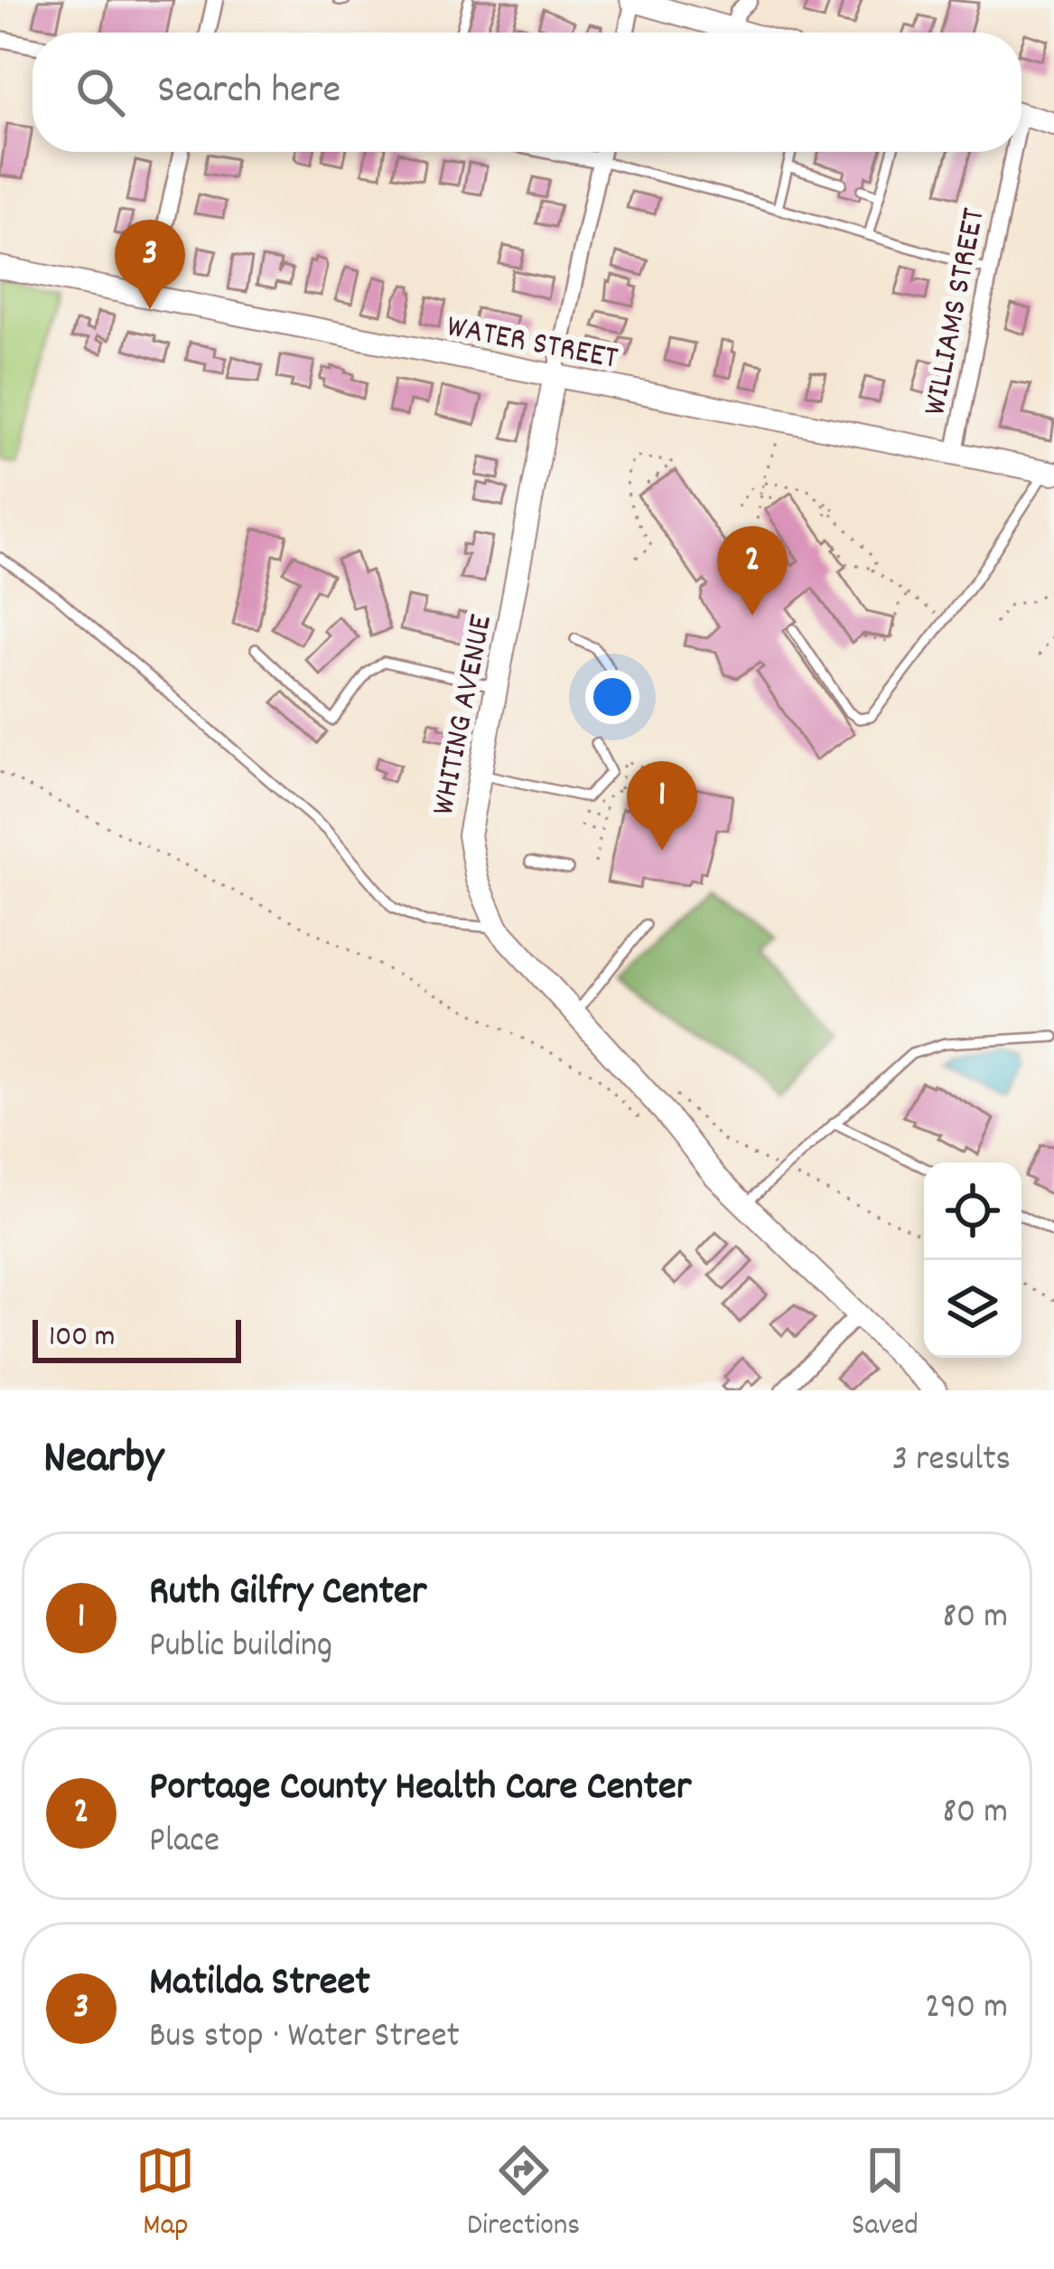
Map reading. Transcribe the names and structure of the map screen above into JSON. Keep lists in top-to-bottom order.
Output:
{
  "streets": {
    "street": ["WILLIAMS STREET", "WATER STREET", "WHITING AVENUE"]
  },
  "crossings": [
    ["WILLIAMS STREET", "WATER STREET"],
    ["WATER STREET", "WHITING AVENUE"]
  ],
  "scale_bar": "100 m",
  "page": {
    "search": "Search here",
    "pins": ["3", "2", "1"],
    "scale": "100 m",
    "heading": ["Nearby", "3 results"],
    "list": [
      {
        "mark": "1",
        "name": "Ruth Gilfry Center",
        "note": "Public building",
        "value": "80 m"
      },
      {
        "mark": "2",
        "name": "Portage County Health Care Center",
        "note": "Place",
        "value": "80 m"
      },
      {
        "mark": "3",
        "name": "Matilda Street",
        "note": "Bus stop · Water Street",
        "value": "290 m"
      }
    ],
    "nav": ["Map", "Directions", "Saved"]
  }
}
